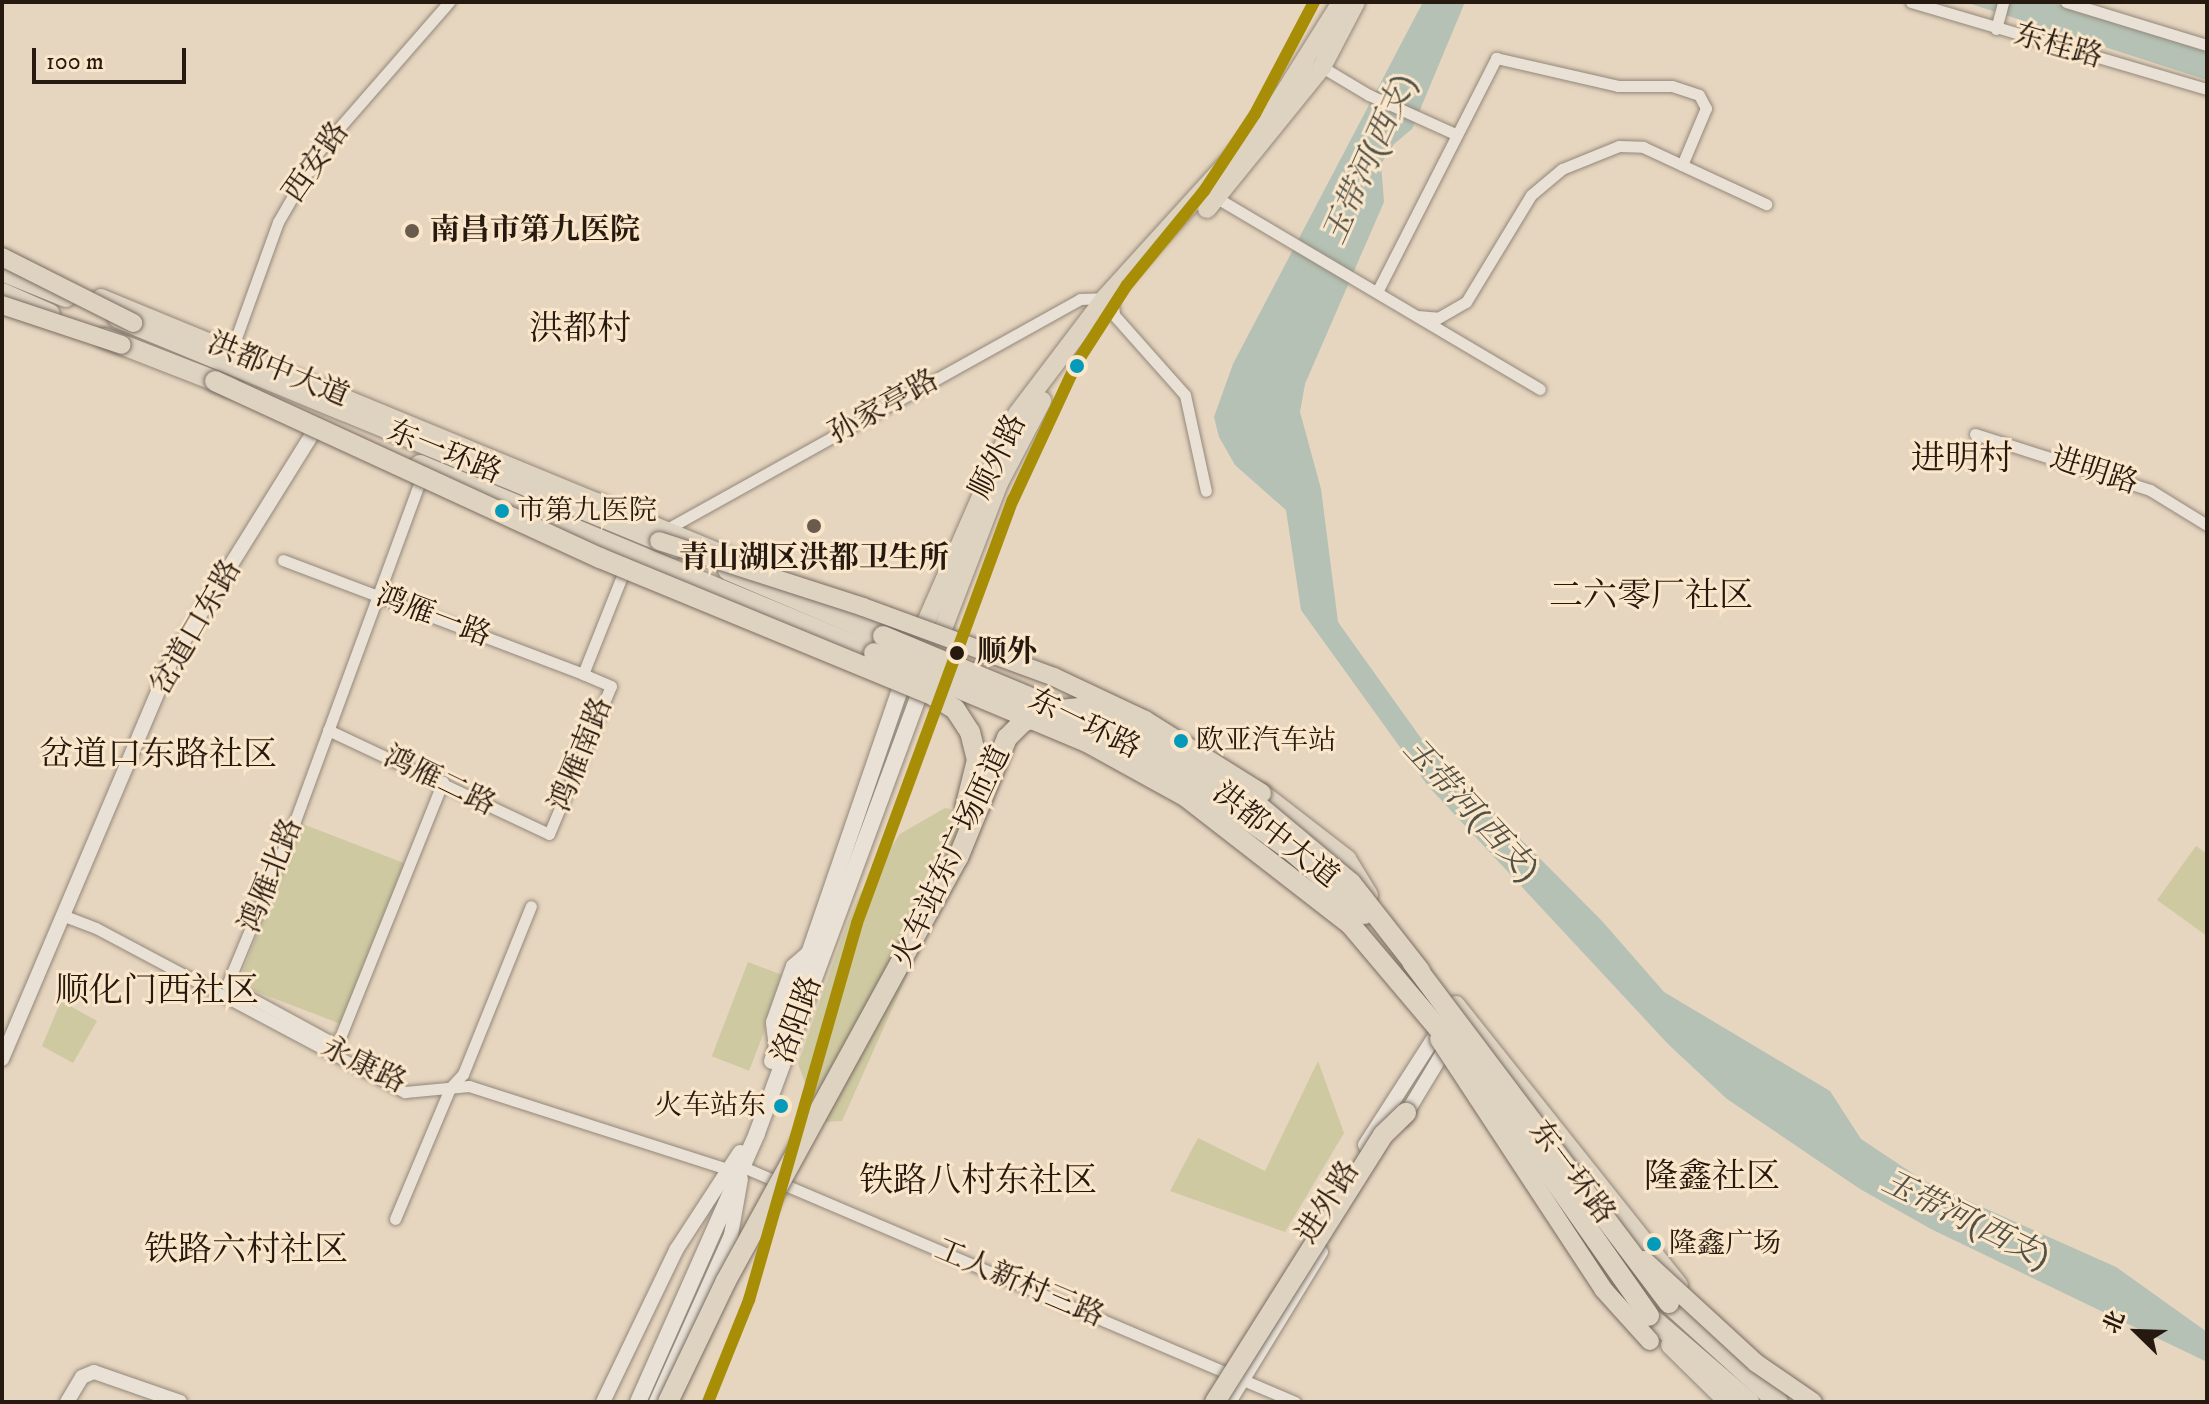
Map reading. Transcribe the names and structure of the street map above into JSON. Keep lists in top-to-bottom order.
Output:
{
  "streets": {
    "highway": ["东一环路", "火车站东广场匝道"],
    "main road": ["洪都中大道", "顺外路", "洛阳路"],
    "street": [
      "东桂路",
      "西安路",
      "孙家亭路",
      "进明路",
      "鸿雁一路",
      "岔道口东路",
      "鸿雁南路",
      "鸿雁二路",
      "鸿雁北路",
      "永康路",
      "进外路",
      "工人新村三路"
    ]
  },
  "crossings": [
    ["西安路", "洪都中大道"],
    ["洪都中大道", "孙家亭路"],
    ["洪都中大道", "东一环路"],
    ["洪都中大道", "顺外路"],
    ["洪都中大道", "岔道口东路"],
    ["洪都中大道", "鸿雁南路"],
    ["洪都中大道", "鸿雁北路"],
    ["洪都中大道", "洛阳路"],
    ["洪都中大道", "进外路"],
    ["孙家亭路", "东一环路"],
    ["孙家亭路", "顺外路"],
    ["东一环路", "火车站东广场匝道"],
    ["顺外路", "洛阳路"],
    ["鸿雁一路", "鸿雁南路"],
    ["鸿雁一路", "鸿雁北路"],
    ["岔道口东路", "永康路"],
    ["鸿雁南路", "鸿雁二路"],
    ["鸿雁二路", "鸿雁北路"],
    ["洛阳路", "永康路"],
    ["洛阳路", "工人新村三路"],
    ["永康路", "工人新村三路"],
    ["进外路", "工人新村三路"]
  ],
  "districts": [
    "洪都村",
    "进明村",
    "二六零厂社区",
    "岔道口东路社区",
    "顺化门西社区",
    "隆鑫社区",
    "铁路八村东社区",
    "铁路六村社区"
  ],
  "water": ["玉带河(西支)"],
  "places": [
    "南昌市第九医院",
    "市第九医院",
    "青山湖区洪都卫生所",
    "顺外",
    "欧亚汽车站",
    "火车站东",
    "隆鑫广场"
  ],
  "scale_bar": "100 m",
  "north": "top left"
}
